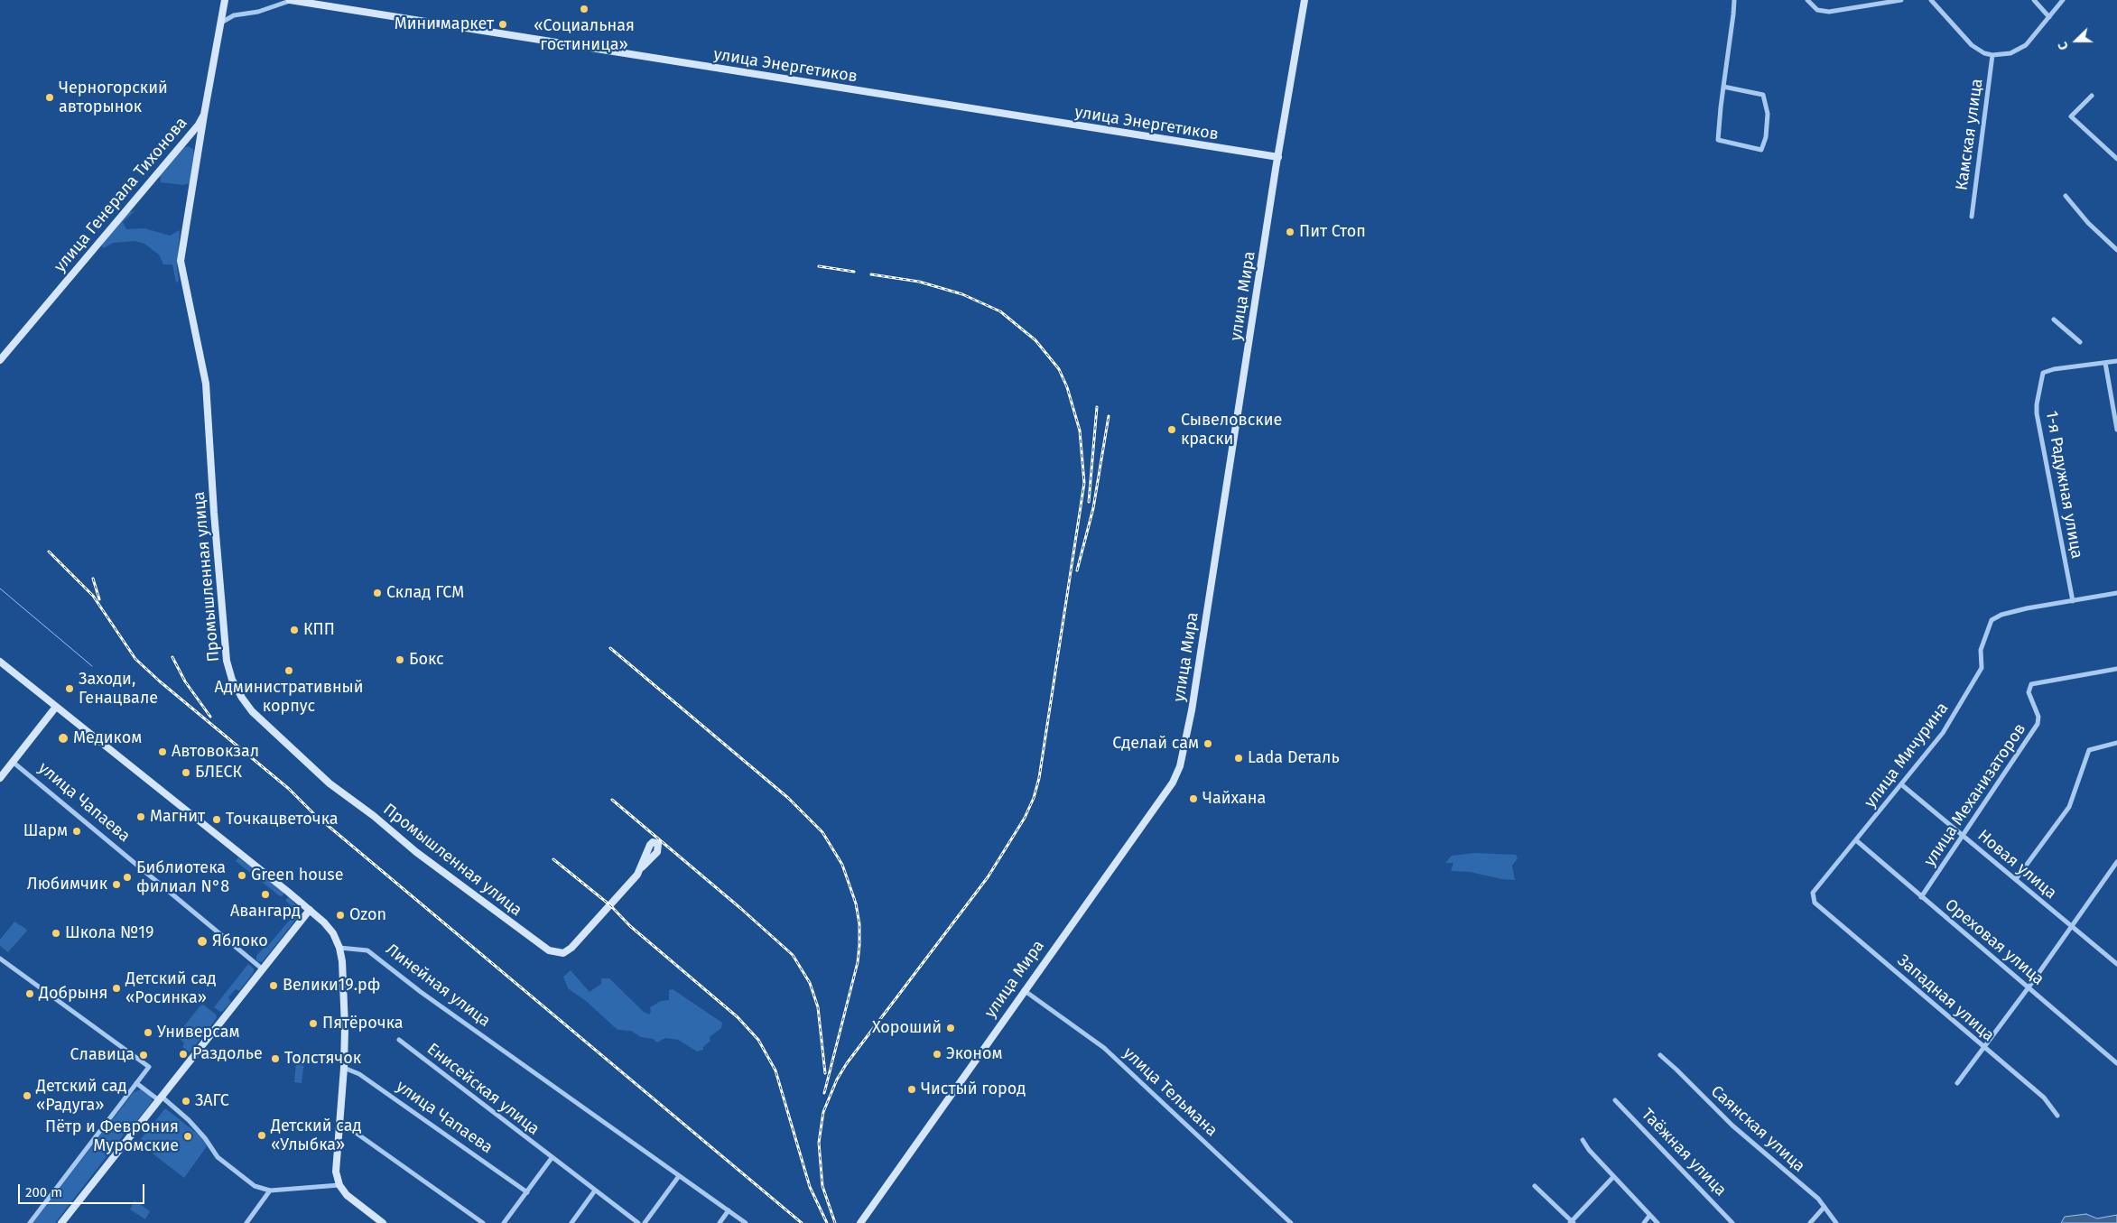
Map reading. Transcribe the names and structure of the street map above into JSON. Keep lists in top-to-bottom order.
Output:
{
  "streets": {
    "main road": [
      "улица Энергетиков",
      "улица Генерала Тихонова",
      "улица Мира",
      "Промышленная улица"
    ],
    "street": [
      "Камская улица",
      "1-я Радужная улица",
      "улица Мичурина",
      "улица Механизаторов",
      "улица Чапаева",
      "Новая улица",
      "Ореховая улица",
      "Линейная улица",
      "Западная улица",
      "Енисейская улица",
      "улица Тельмана",
      "Саянская улица",
      "Таёжная улица"
    ]
  },
  "crossings": [
    ["улица Энергетиков", "улица Мира"],
    ["улица Генерала Тихонова", "Промышленная улица"],
    ["улица Мира", "улица Тельмана"],
    ["1-я Радужная улица", "улица Мичурина"],
    ["улица Мичурина", "Новая улица"],
    ["улица Мичурина", "Ореховая улица"],
    ["улица Мичурина", "Западная улица"],
    ["улица Механизаторов", "Новая улица"],
    ["улица Механизаторов", "Ореховая улица"]
  ],
  "places": [
    "«Социальная гостиница»",
    "Мини маркет",
    "Черногорский авторынок",
    "Пит Стоп",
    "Сывеловские краски",
    "Склад ГСМ",
    "КПП",
    "Бокс",
    "Административный корпус",
    "Заходи, Генацвале",
    "Медиком",
    "Сделай сам",
    "Автовокзал",
    "Lada Dеталь",
    "БЛЕСК",
    "Чайхана",
    "Магнит",
    "Точкацветочка",
    "Шарм",
    "Green house",
    "Библиотека филиал N°8",
    "Любимчик",
    "Авангард",
    "Ozon",
    "Школа №19",
    "Яблоко",
    "Велики19.рф",
    "Детский сад «Росинка»",
    "Добрыня",
    "Пятёрочка",
    "Хороший",
    "Универсам",
    "Раздолье",
    "Эконом",
    "Славица",
    "Толстячок",
    "Чистый город",
    "Детский сад «Радуга»",
    "ЗАГС",
    "Детский сад «Улыбка»",
    "Пётр и Феврония Муромские"
  ],
  "scale_bar": "200 m",
  "north": "left"
}
